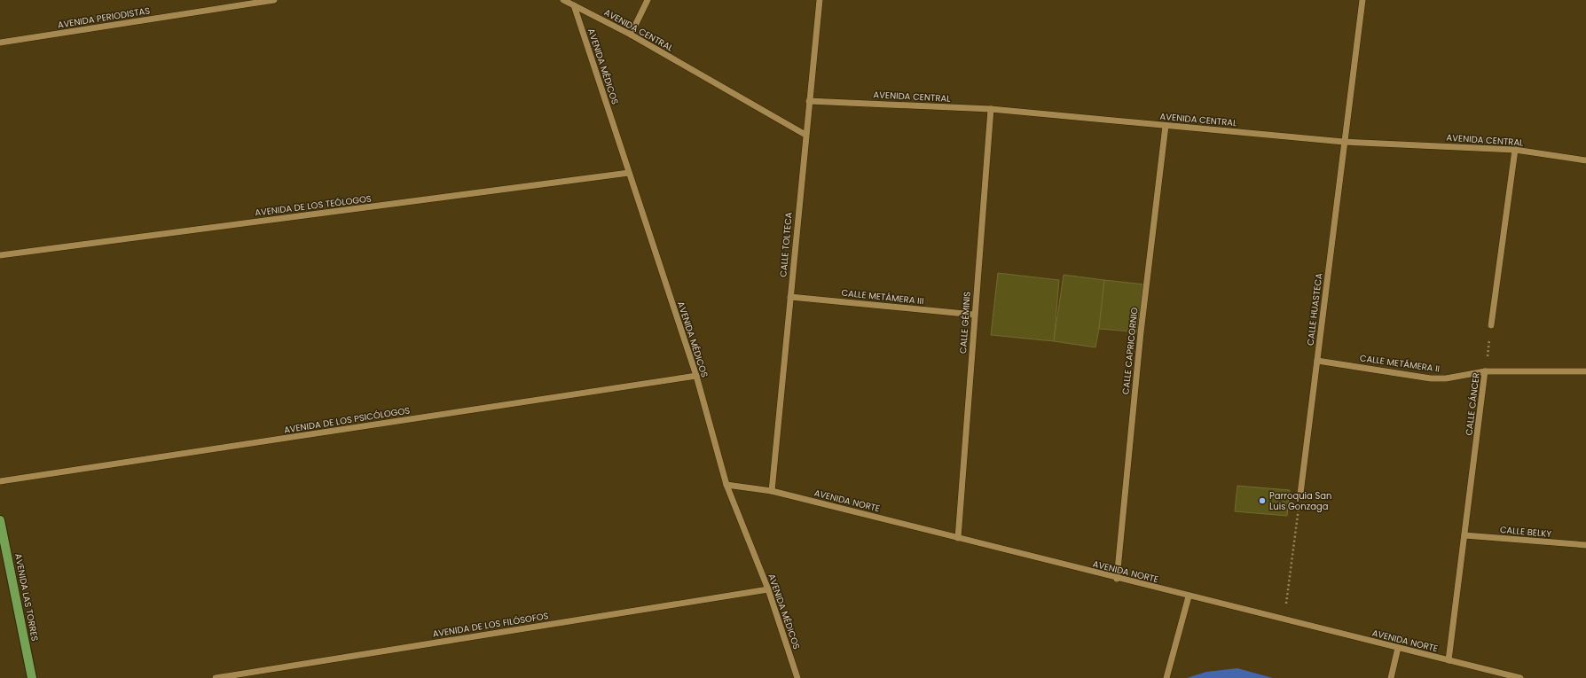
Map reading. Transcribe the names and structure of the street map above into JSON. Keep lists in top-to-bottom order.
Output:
{
  "streets": {
    "main road": ["AVENIDA LAS TORRES"],
    "street": [
      "AVENIDA PERIODISTAS",
      "AVENIDA CENTRAL",
      "AVENIDA MÉDICOS",
      "AVENIDA DE LOS TEÓLOGOS",
      "CALLE TOLTECA",
      "CALLE METÁMERA III",
      "CALLE HUASTECA",
      "CALLE GÉMINIS",
      "CALLE CAPRICORNIO",
      "CALLE METÁMERA II",
      "CALLE CÁNCER",
      "AVENIDA DE LOS PSICÓLOGOS",
      "AVENIDA NORTE",
      "CALLE BELKY",
      "AVENIDA DE LOS FILÓSOFOS"
    ]
  },
  "crossings": [
    ["AVENIDA CENTRAL", "AVENIDA MÉDICOS"],
    ["AVENIDA CENTRAL", "CALLE TOLTECA"],
    ["AVENIDA CENTRAL", "CALLE HUASTECA"],
    ["AVENIDA CENTRAL", "CALLE GÉMINIS"],
    ["AVENIDA CENTRAL", "CALLE CAPRICORNIO"],
    ["AVENIDA MÉDICOS", "AVENIDA DE LOS TEÓLOGOS"],
    ["AVENIDA MÉDICOS", "AVENIDA DE LOS PSICÓLOGOS"],
    ["AVENIDA MÉDICOS", "AVENIDA NORTE"],
    ["AVENIDA MÉDICOS", "AVENIDA DE LOS FILÓSOFOS"],
    ["CALLE TOLTECA", "CALLE METÁMERA III"],
    ["CALLE TOLTECA", "AVENIDA NORTE"],
    ["CALLE METÁMERA III", "CALLE GÉMINIS"],
    ["CALLE HUASTECA", "CALLE METÁMERA II"],
    ["CALLE GÉMINIS", "AVENIDA NORTE"],
    ["CALLE CAPRICORNIO", "AVENIDA NORTE"],
    ["CALLE METÁMERA II", "CALLE CÁNCER"],
    ["CALLE CÁNCER", "AVENIDA NORTE"],
    ["CALLE CÁNCER", "CALLE BELKY"]
  ],
  "places": ["Parroquia San Luis Gonzaga"]
}
